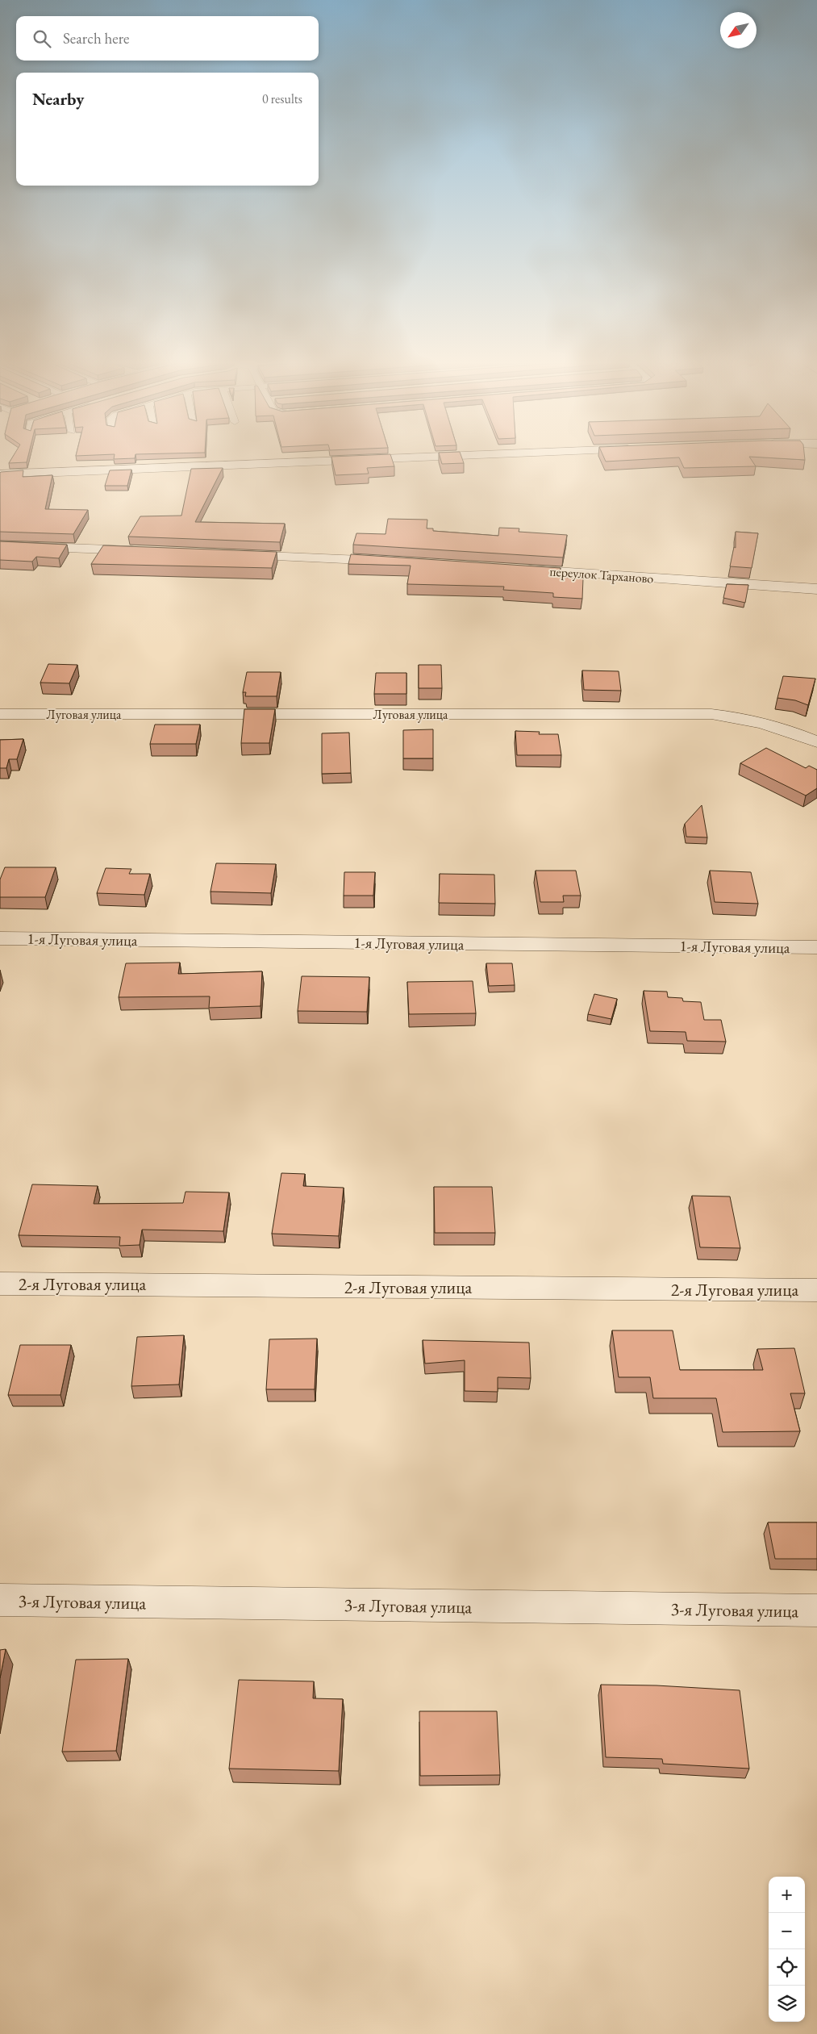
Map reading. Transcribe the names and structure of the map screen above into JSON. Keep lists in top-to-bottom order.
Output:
{
  "streets": {
    "street": [
      "переулок Тарханово",
      "Луговая улица",
      "1-я Луговая улица",
      "2-я Луговая улица",
      "3-я Луговая улица"
    ]
  },
  "north": "bottom left",
  "page": {
    "search": "Search here",
    "heading": ["Nearby", "0 results"],
    "map_buttons": ["+", "−"]
  }
}
